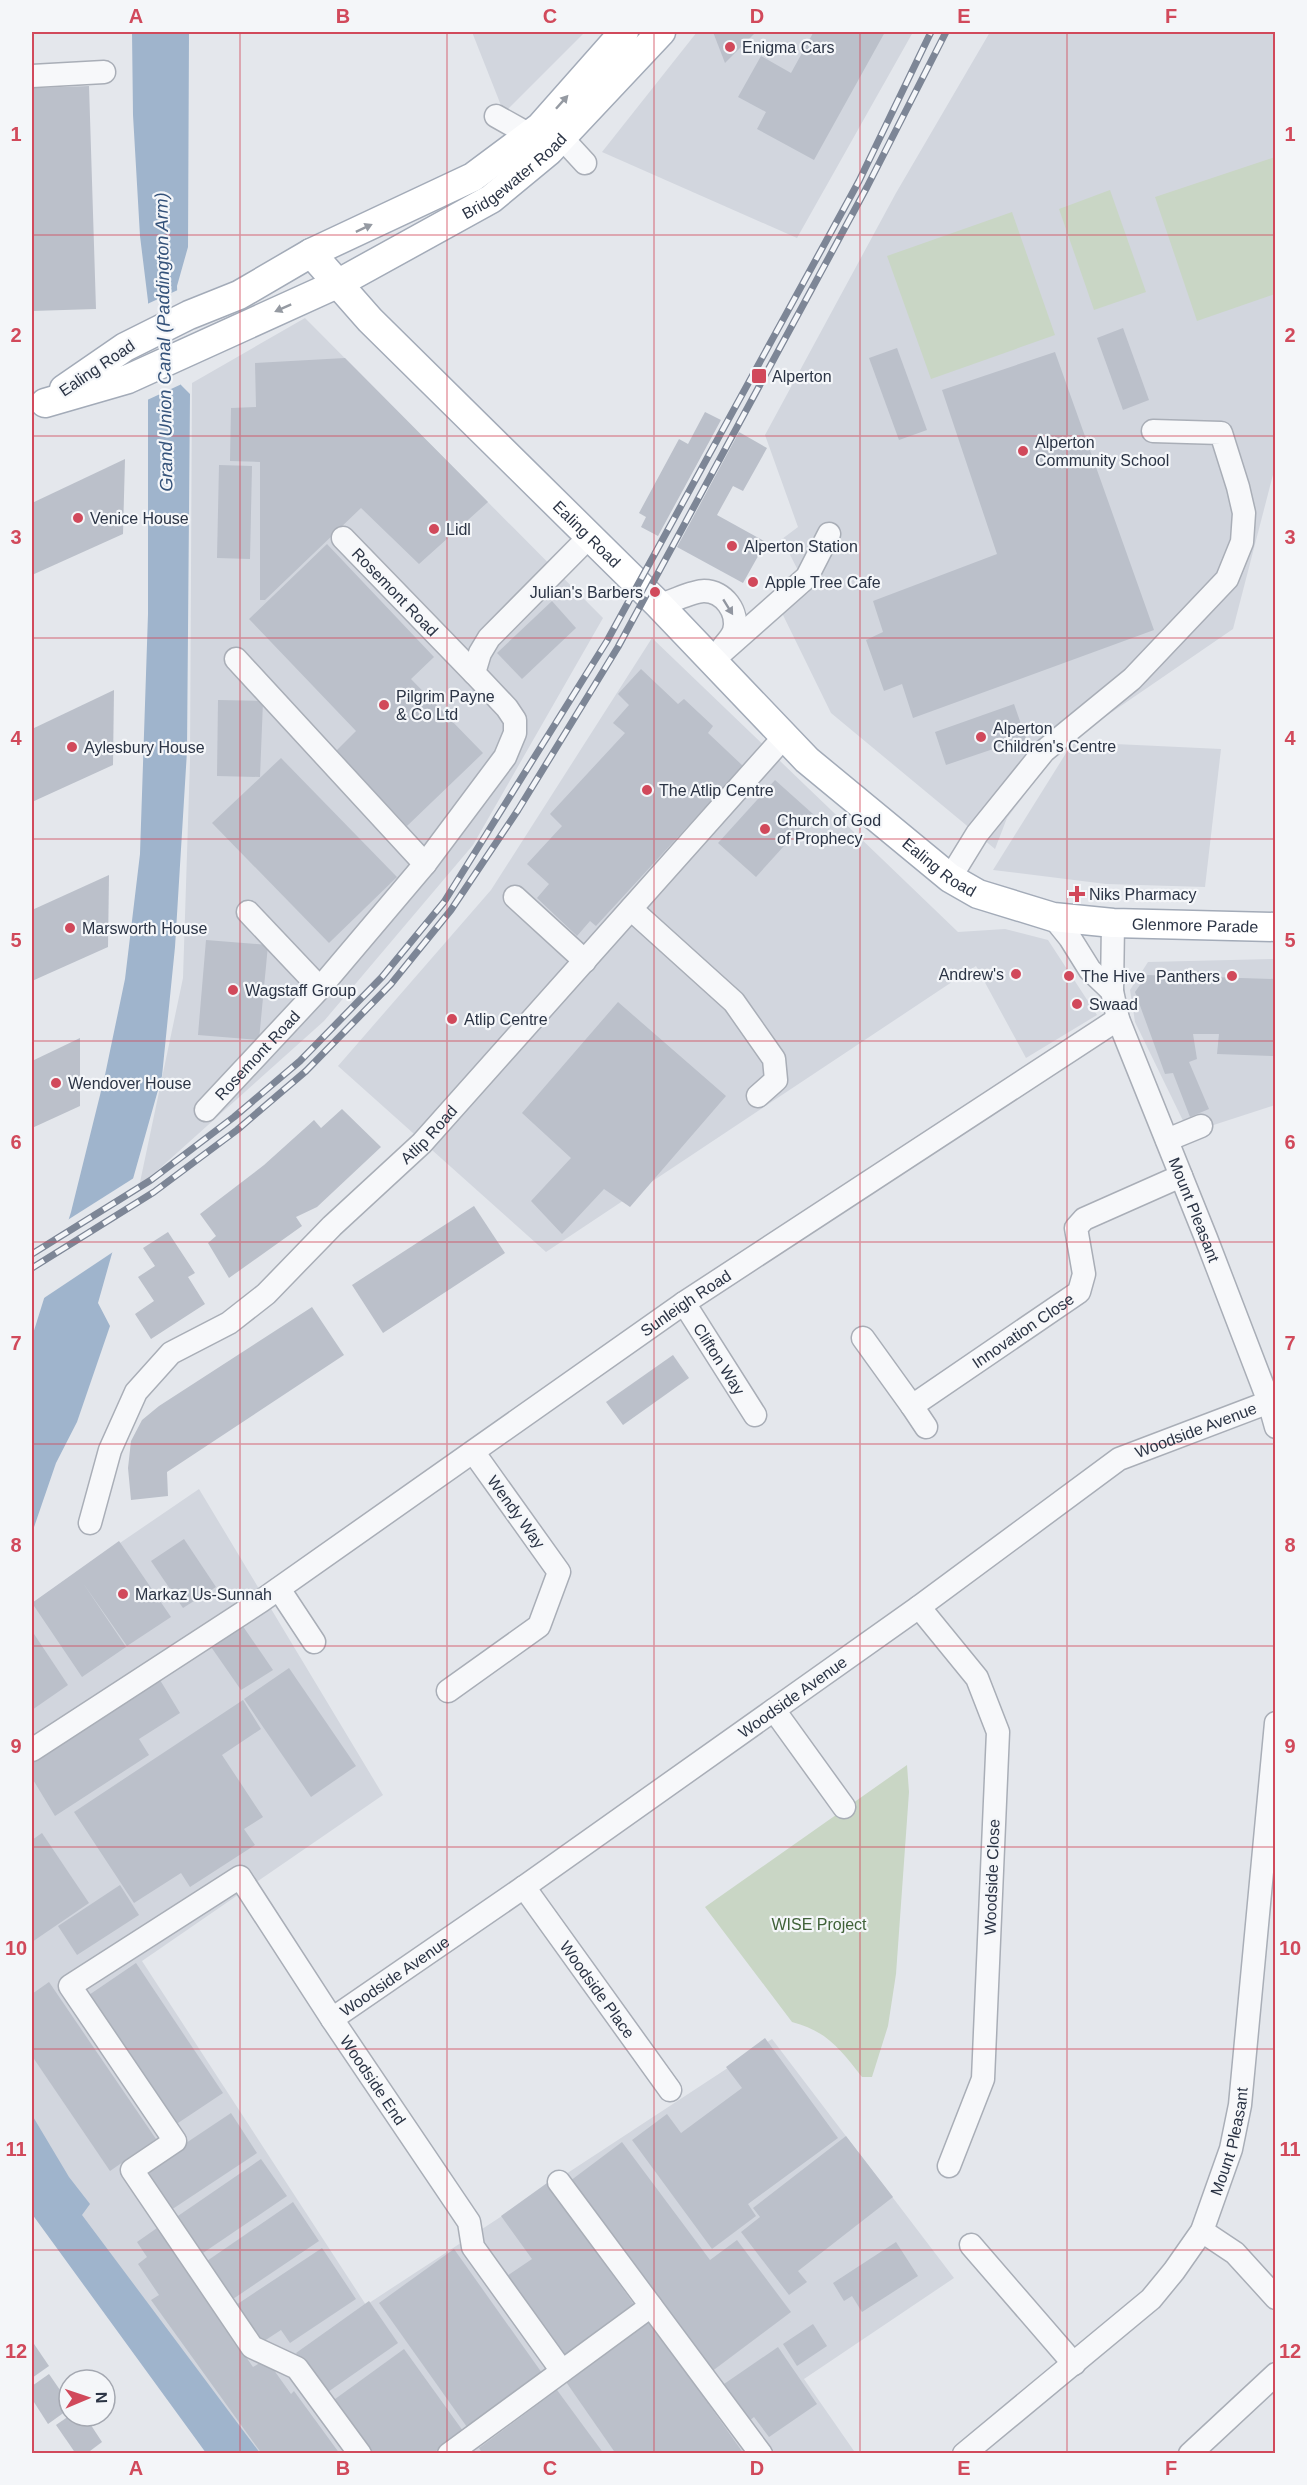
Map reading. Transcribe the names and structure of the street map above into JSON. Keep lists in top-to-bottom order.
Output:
{
  "streets": {
    "main road": ["Bridgewater Road", "Ealing Road", "Glenmore Parade"],
    "street": [
      "Rosemont Road",
      "Atlip Road",
      "Mount Pleasant",
      "Sunleigh Road",
      "Innovation Close",
      "Clifton Way",
      "Woodside Avenue",
      "Wendy Way",
      "Woodside Close",
      "Woodside Place",
      "Woodside End"
    ]
  },
  "crossings": [
    ["Bridgewater Road", "Ealing Road"],
    ["Ealing Road", "Glenmore Parade"],
    ["Ealing Road", "Atlip Road"],
    ["Ealing Road", "Mount Pleasant"],
    ["Glenmore Parade", "Mount Pleasant"],
    ["Mount Pleasant", "Sunleigh Road"],
    ["Mount Pleasant", "Innovation Close"],
    ["Mount Pleasant", "Woodside Avenue"],
    ["Sunleigh Road", "Clifton Way"],
    ["Sunleigh Road", "Wendy Way"],
    ["Woodside Avenue", "Woodside Close"],
    ["Woodside Avenue", "Woodside Place"],
    ["Woodside Avenue", "Woodside End"]
  ],
  "water": ["Grand Union Canal (Paddington Arm)"],
  "parks": ["WISE Project"],
  "places": {
    "other": [
      "Enigma Cars",
      "Alperton Community School",
      "Venice House",
      "Lidl",
      "Alperton Station",
      "Apple Tree Cafe",
      "Julian's Barbers",
      "Pilgrim Payne & Co Ltd",
      "Alperton Children's Centre",
      "Aylesbury House",
      "The Atlip Centre",
      "Church of God of Prophecy",
      "Marsworth House",
      "Andrew's",
      "The Hive",
      "Panthers",
      "Wagstaff Group",
      "Swaad",
      "Atlip Centre",
      "Wendover House",
      "Markaz Us-Sunnah"
    ],
    "transit": ["Alperton"],
    "health": ["Niks Pharmacy"]
  },
  "north": "right",
  "grid": {
    "columns": [
      "A",
      "B",
      "C",
      "D",
      "E",
      "F"
    ],
    "rows": [
      "1",
      "2",
      "3",
      "4",
      "5",
      "6",
      "7",
      "8",
      "9",
      "10",
      "11",
      "12"
    ]
  }
}
